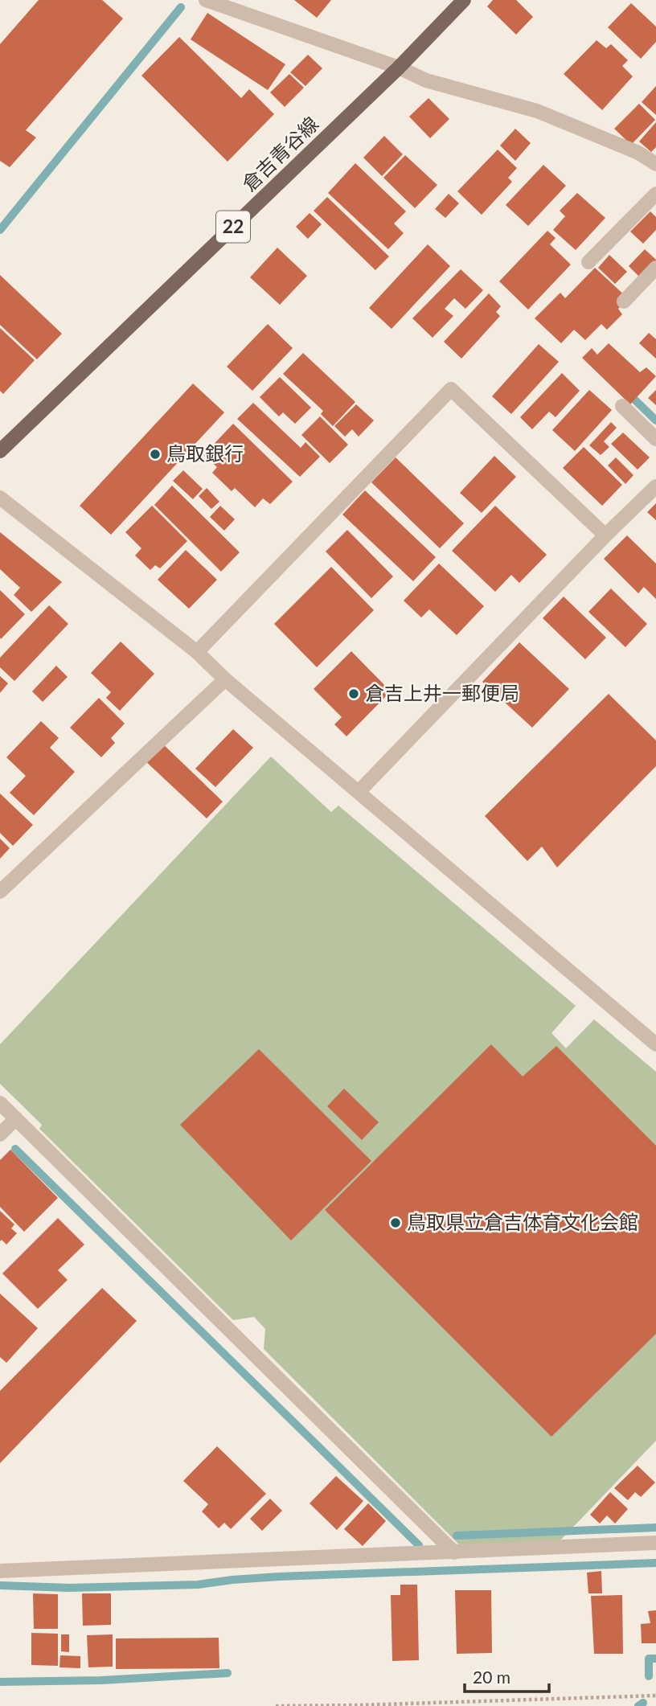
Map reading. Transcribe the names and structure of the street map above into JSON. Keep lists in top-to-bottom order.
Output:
{
  "streets": {
    "main road": ["倉吉青谷線", "22"]
  },
  "places": ["鳥取銀行", "倉吉上井一郵便局", "鳥取県立倉吉体育文化会館"],
  "scale_bar": "20 m"
}
